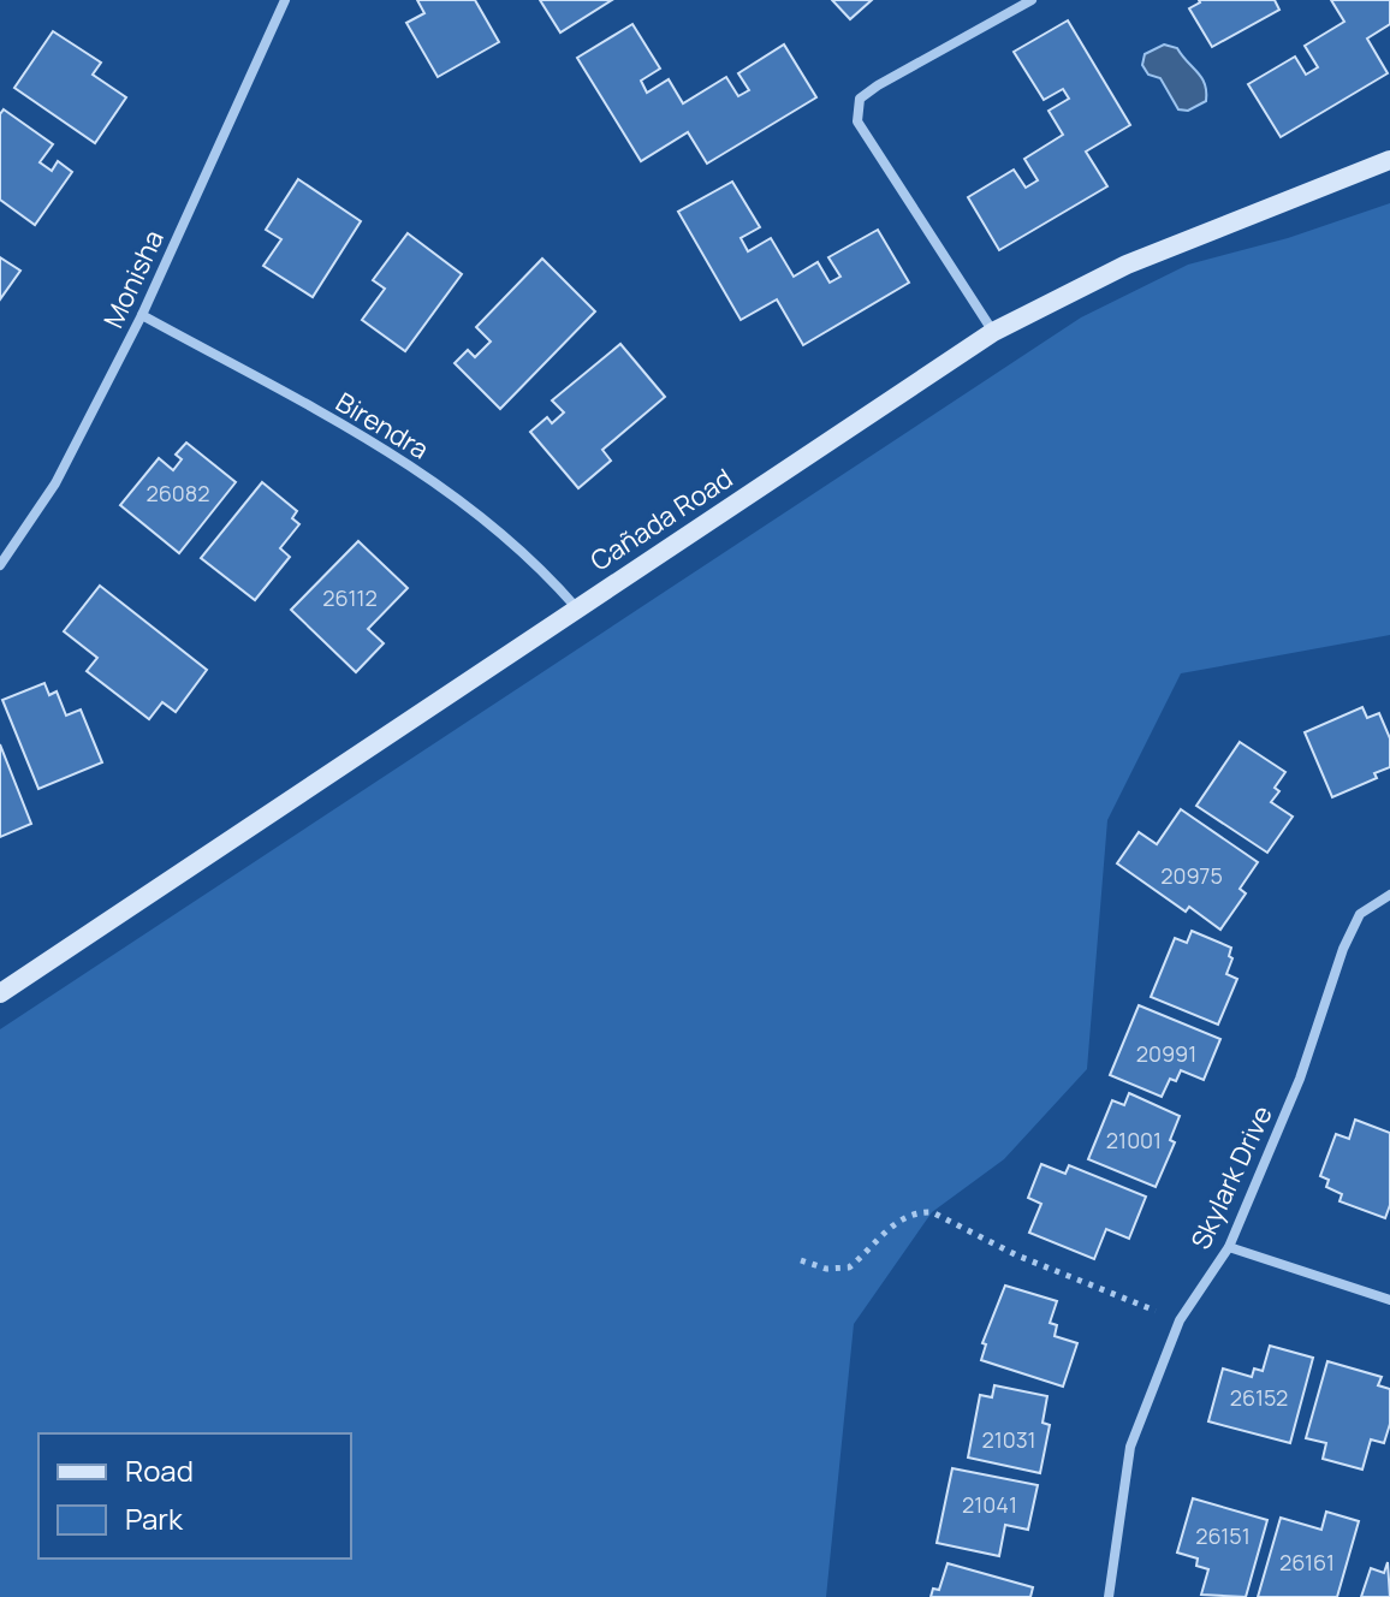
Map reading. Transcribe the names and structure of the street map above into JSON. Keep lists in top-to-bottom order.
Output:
{
  "streets": {
    "street": [
      "Monisha",
      "Birendra",
      "Cañada Road",
      "Skylark Drive"
    ]
  },
  "crossings": [
    ["Monisha", "Birendra"],
    ["Birendra", "Cañada Road"]
  ],
  "house_numbers": [
    "26082",
    "26112",
    "20975",
    "20991",
    "21001",
    "26152",
    "21031",
    "21041",
    "26151",
    "26161"
  ],
  "legend": ["Road", "Park"]
}
